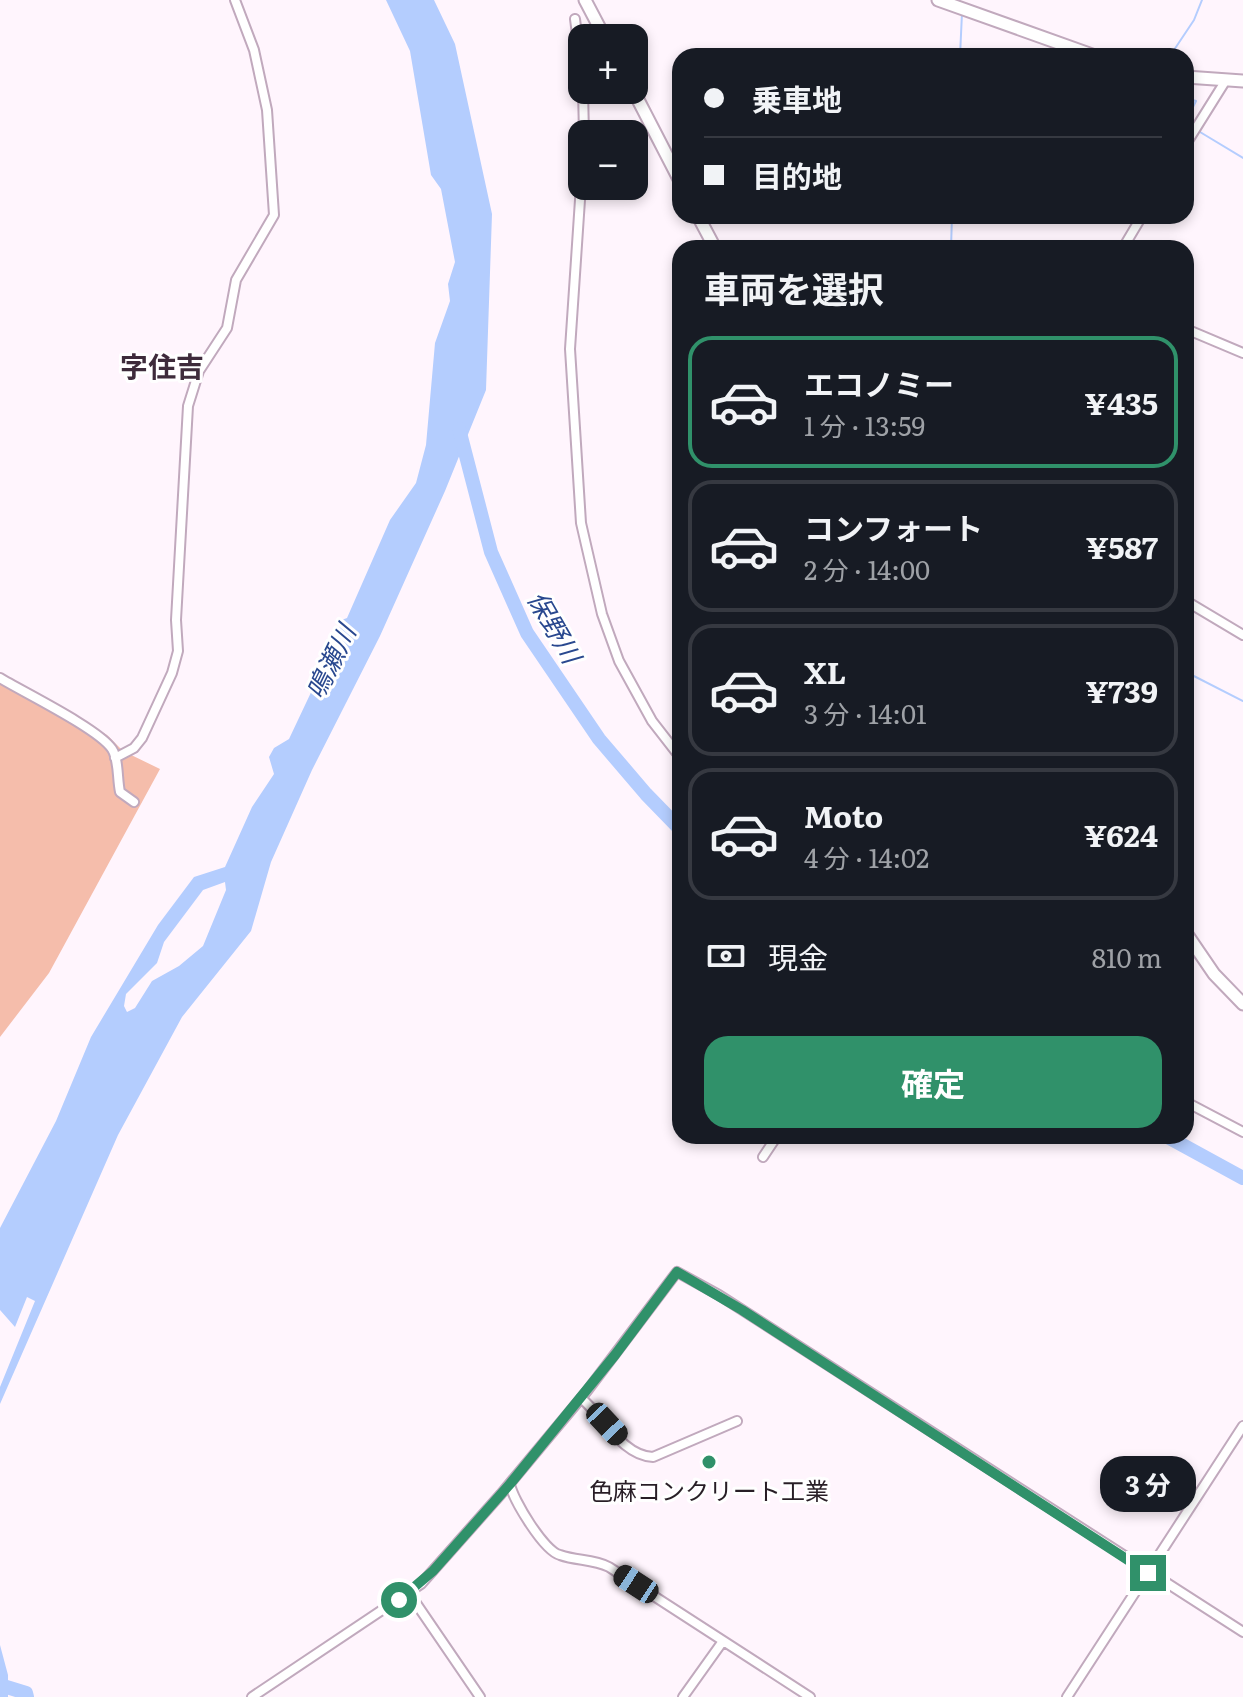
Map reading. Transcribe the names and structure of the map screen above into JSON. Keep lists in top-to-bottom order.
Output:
{
  "districts": ["字住吉"],
  "water": ["保野川", "鳴瀬川"],
  "places": ["色麻コンクリート工業"],
  "page": {
    "map_buttons": ["+", "−"],
    "banner": ["乗車地", "目的地"],
    "heading": "車両を選択",
    "list": [
      {
        "name": "エコノミー",
        "note": "1 分 · 13:59",
        "value": "¥435"
      },
      {
        "name": "コンフォート",
        "note": "2 分 · 14:00",
        "value": "¥587"
      },
      {
        "name": "XL",
        "note": "3 分 · 14:01",
        "value": "¥739"
      },
      {
        "name": "Moto",
        "note": "4 分 · 14:02",
        "value": "¥624"
      }
    ],
    "pay": ["現金", "810 m"],
    "buttons": "確定",
    "bubble": "3 分"
  }
}
